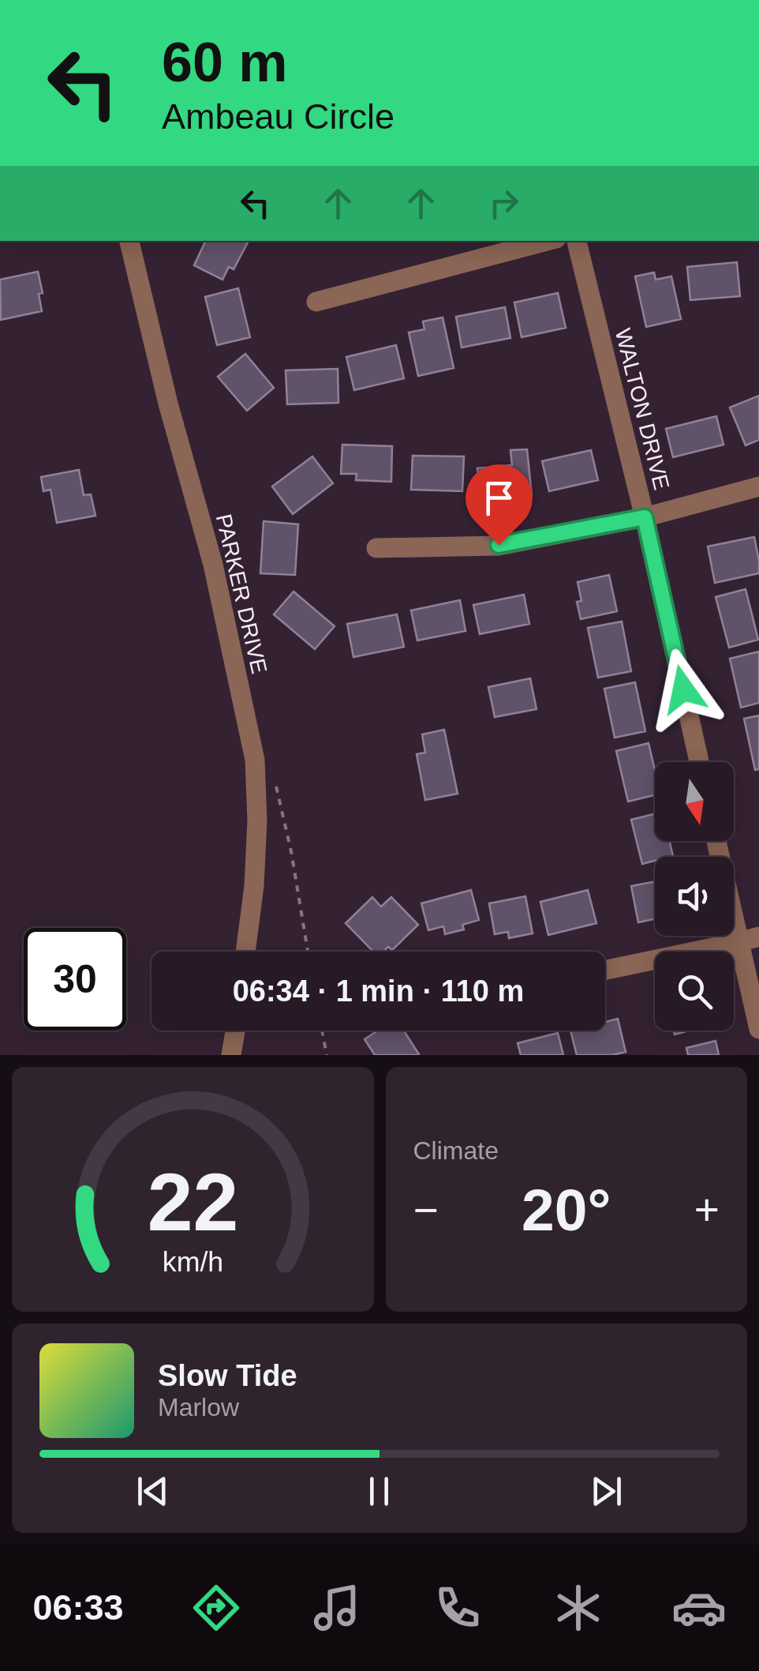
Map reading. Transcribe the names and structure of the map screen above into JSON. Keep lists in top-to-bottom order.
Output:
{
  "streets": {
    "street": ["WALTON DRIVE", "PARKER DRIVE"]
  },
  "north": "bottom",
  "page": {
    "turn": ["60 m", "Ambeau Circle"],
    "limit": "30",
    "trip": "06:34 · 1 min · 110 m",
    "tile": "Climate",
    "heat": ["−", "20°", "+"],
    "song": ["Slow Tide", "Marlow"],
    "tabs": "06:33",
    "gauge": ["22", "km/h"]
  }
}
